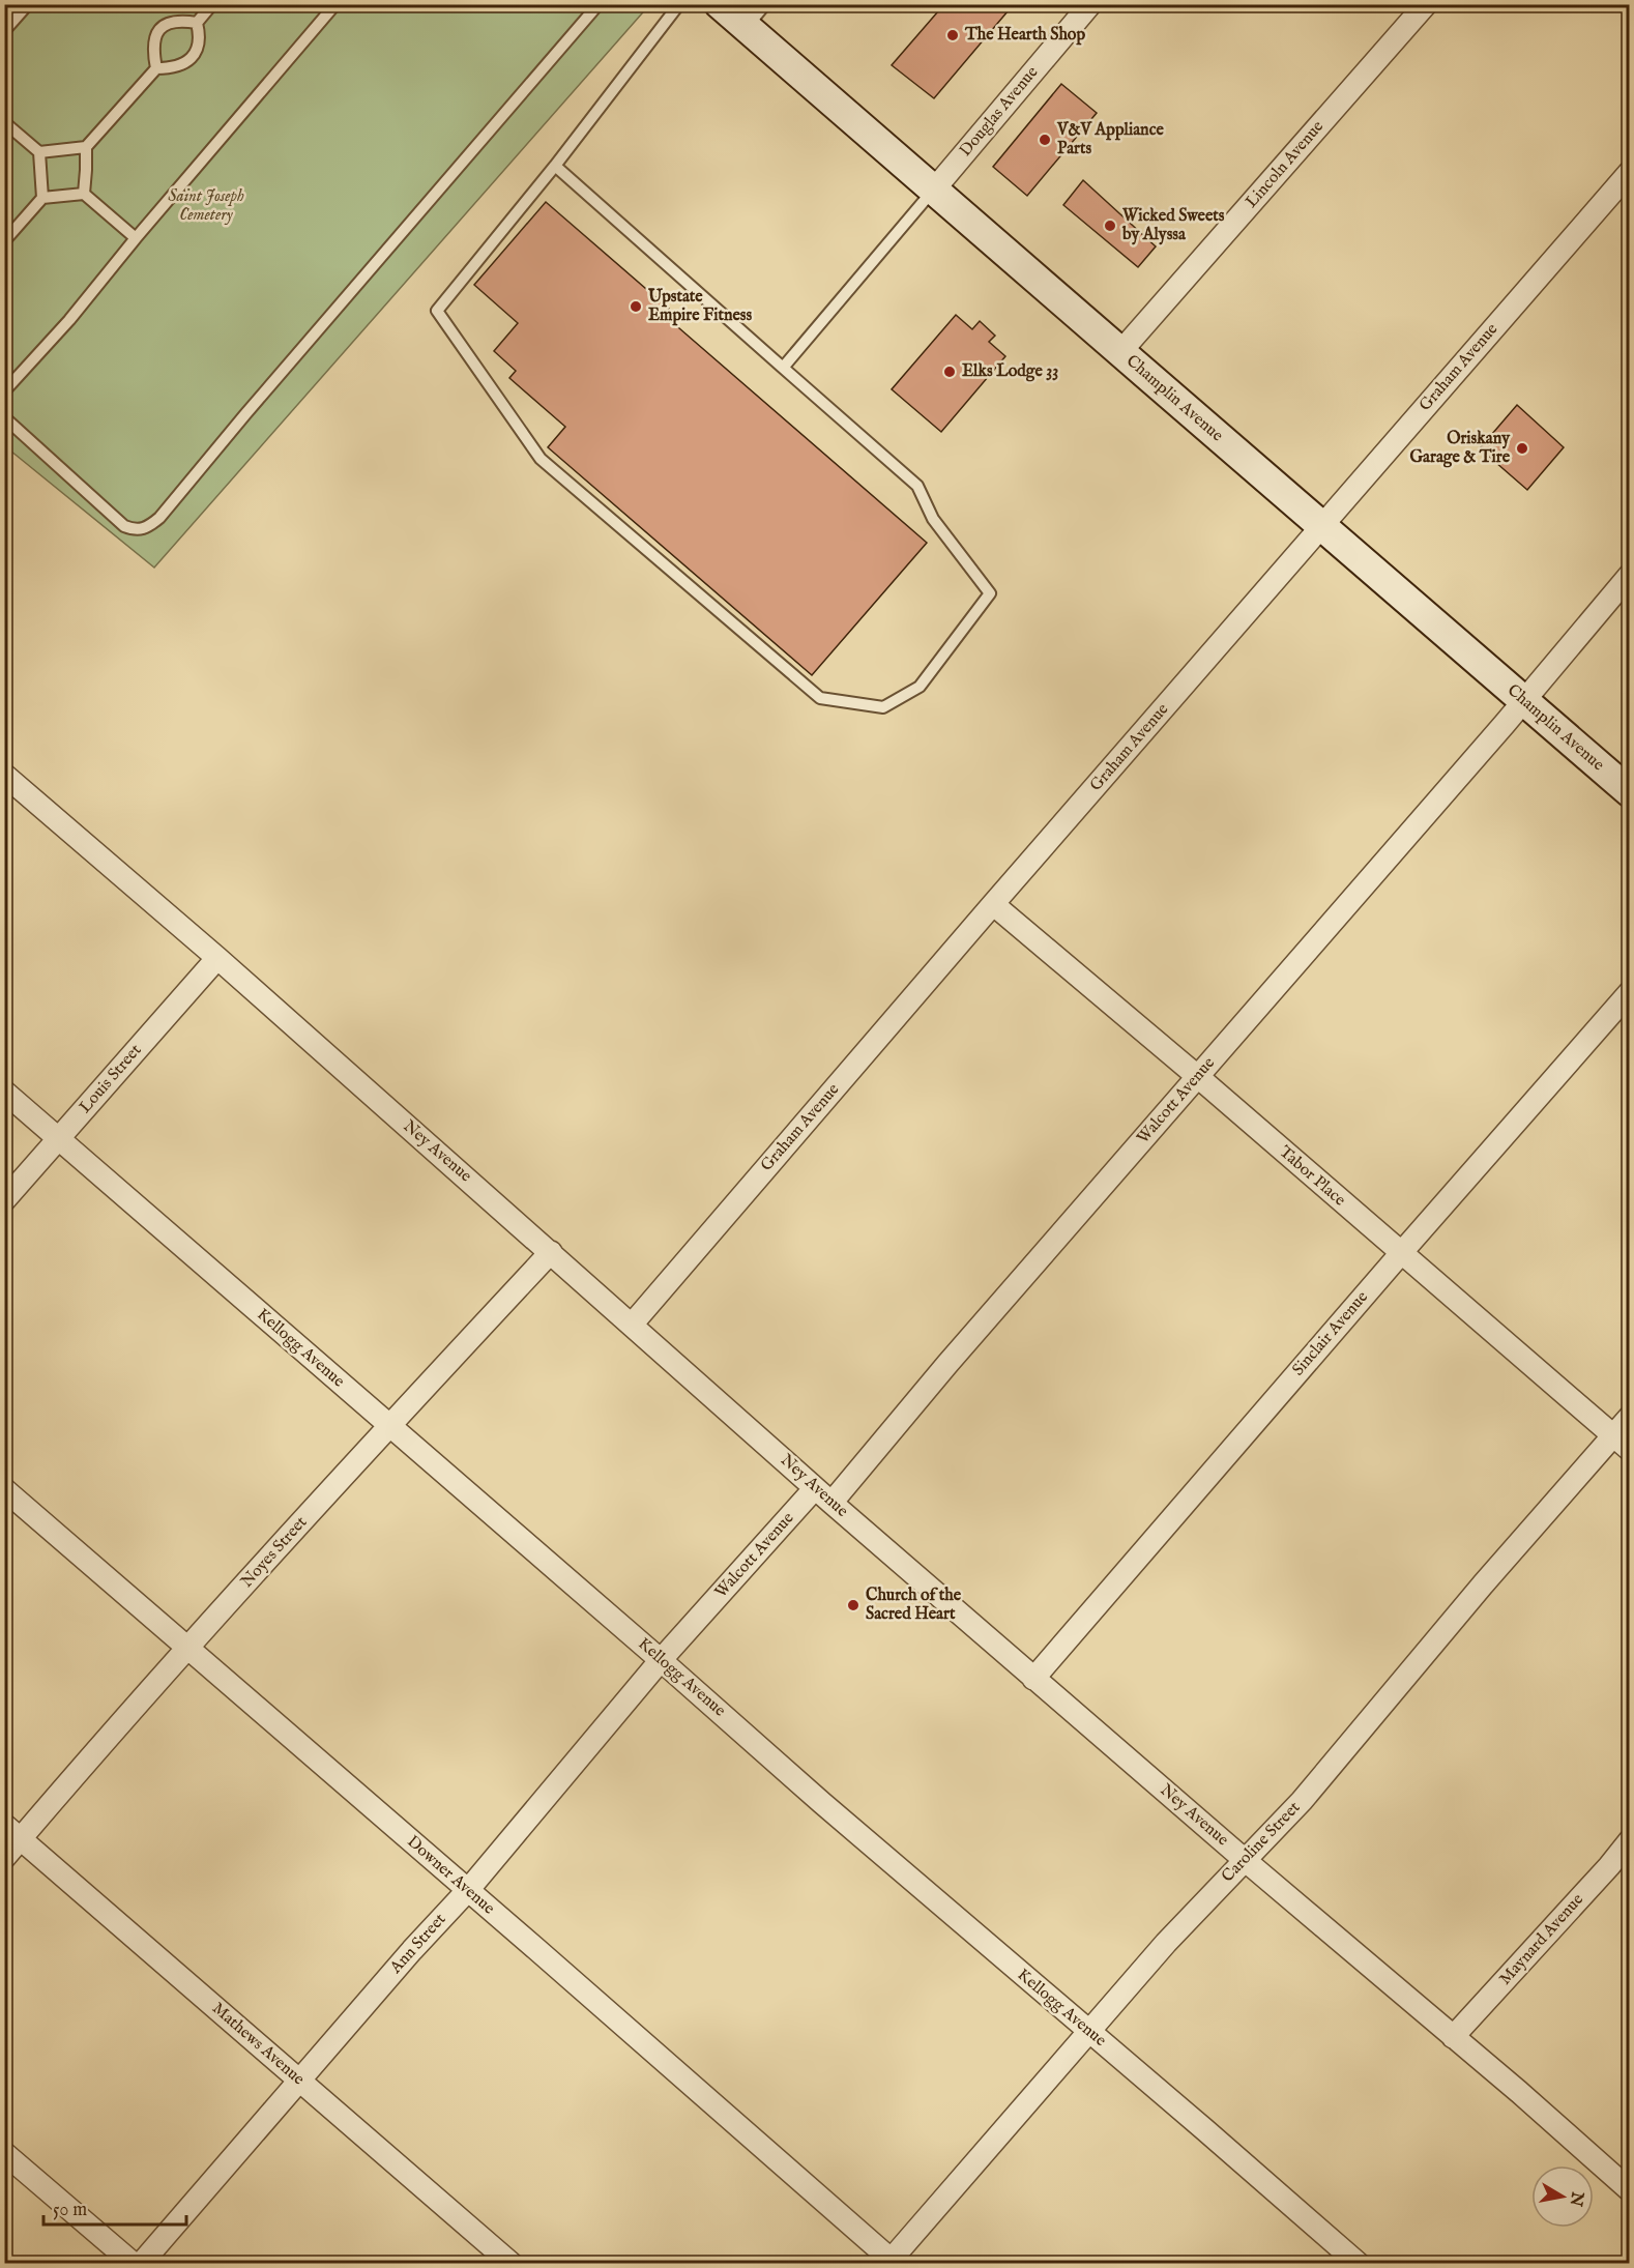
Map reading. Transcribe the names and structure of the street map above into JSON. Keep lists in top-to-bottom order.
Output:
{
  "streets": {
    "street": [
      "Douglas Avenue",
      "Lincoln Avenue",
      "Graham Avenue",
      "Champlin Avenue",
      "Louis Street",
      "Walcott Avenue",
      "Ney Avenue",
      "Tabor Place",
      "Sinclair Avenue",
      "Kellogg Avenue",
      "Noyes Street",
      "Caroline Street",
      "Downer Avenue",
      "Maynard Avenue",
      "Ann Street",
      "Mathews Avenue"
    ]
  },
  "crossings": [
    ["Douglas Avenue", "Champlin Avenue"],
    ["Lincoln Avenue", "Champlin Avenue"],
    ["Graham Avenue", "Champlin Avenue"],
    ["Graham Avenue", "Ney Avenue"],
    ["Graham Avenue", "Tabor Place"],
    ["Champlin Avenue", "Walcott Avenue"],
    ["Louis Street", "Ney Avenue"],
    ["Louis Street", "Kellogg Avenue"],
    ["Walcott Avenue", "Ney Avenue"],
    ["Walcott Avenue", "Tabor Place"],
    ["Walcott Avenue", "Ann Street"],
    ["Ney Avenue", "Sinclair Avenue"],
    ["Ney Avenue", "Noyes Street"],
    ["Ney Avenue", "Caroline Street"],
    ["Ney Avenue", "Maynard Avenue"],
    ["Tabor Place", "Sinclair Avenue"],
    ["Tabor Place", "Caroline Street"],
    ["Kellogg Avenue", "Noyes Street"],
    ["Kellogg Avenue", "Caroline Street"],
    ["Kellogg Avenue", "Ann Street"],
    ["Noyes Street", "Downer Avenue"],
    ["Noyes Street", "Mathews Avenue"],
    ["Caroline Street", "Downer Avenue"],
    ["Downer Avenue", "Ann Street"],
    ["Ann Street", "Mathews Avenue"]
  ],
  "parks": ["Saint Joseph Cemetery"],
  "places": [
    "The Hearth Shop",
    "V&V Appliance Parts",
    "Wicked Sweets by Alyssa",
    "Upstate Empire Fitness",
    "Elks Lodge 33",
    "Oriskany Garage & Tire",
    "Church of the Sacred Heart"
  ],
  "scale_bar": "50 m",
  "north": "right"
}
